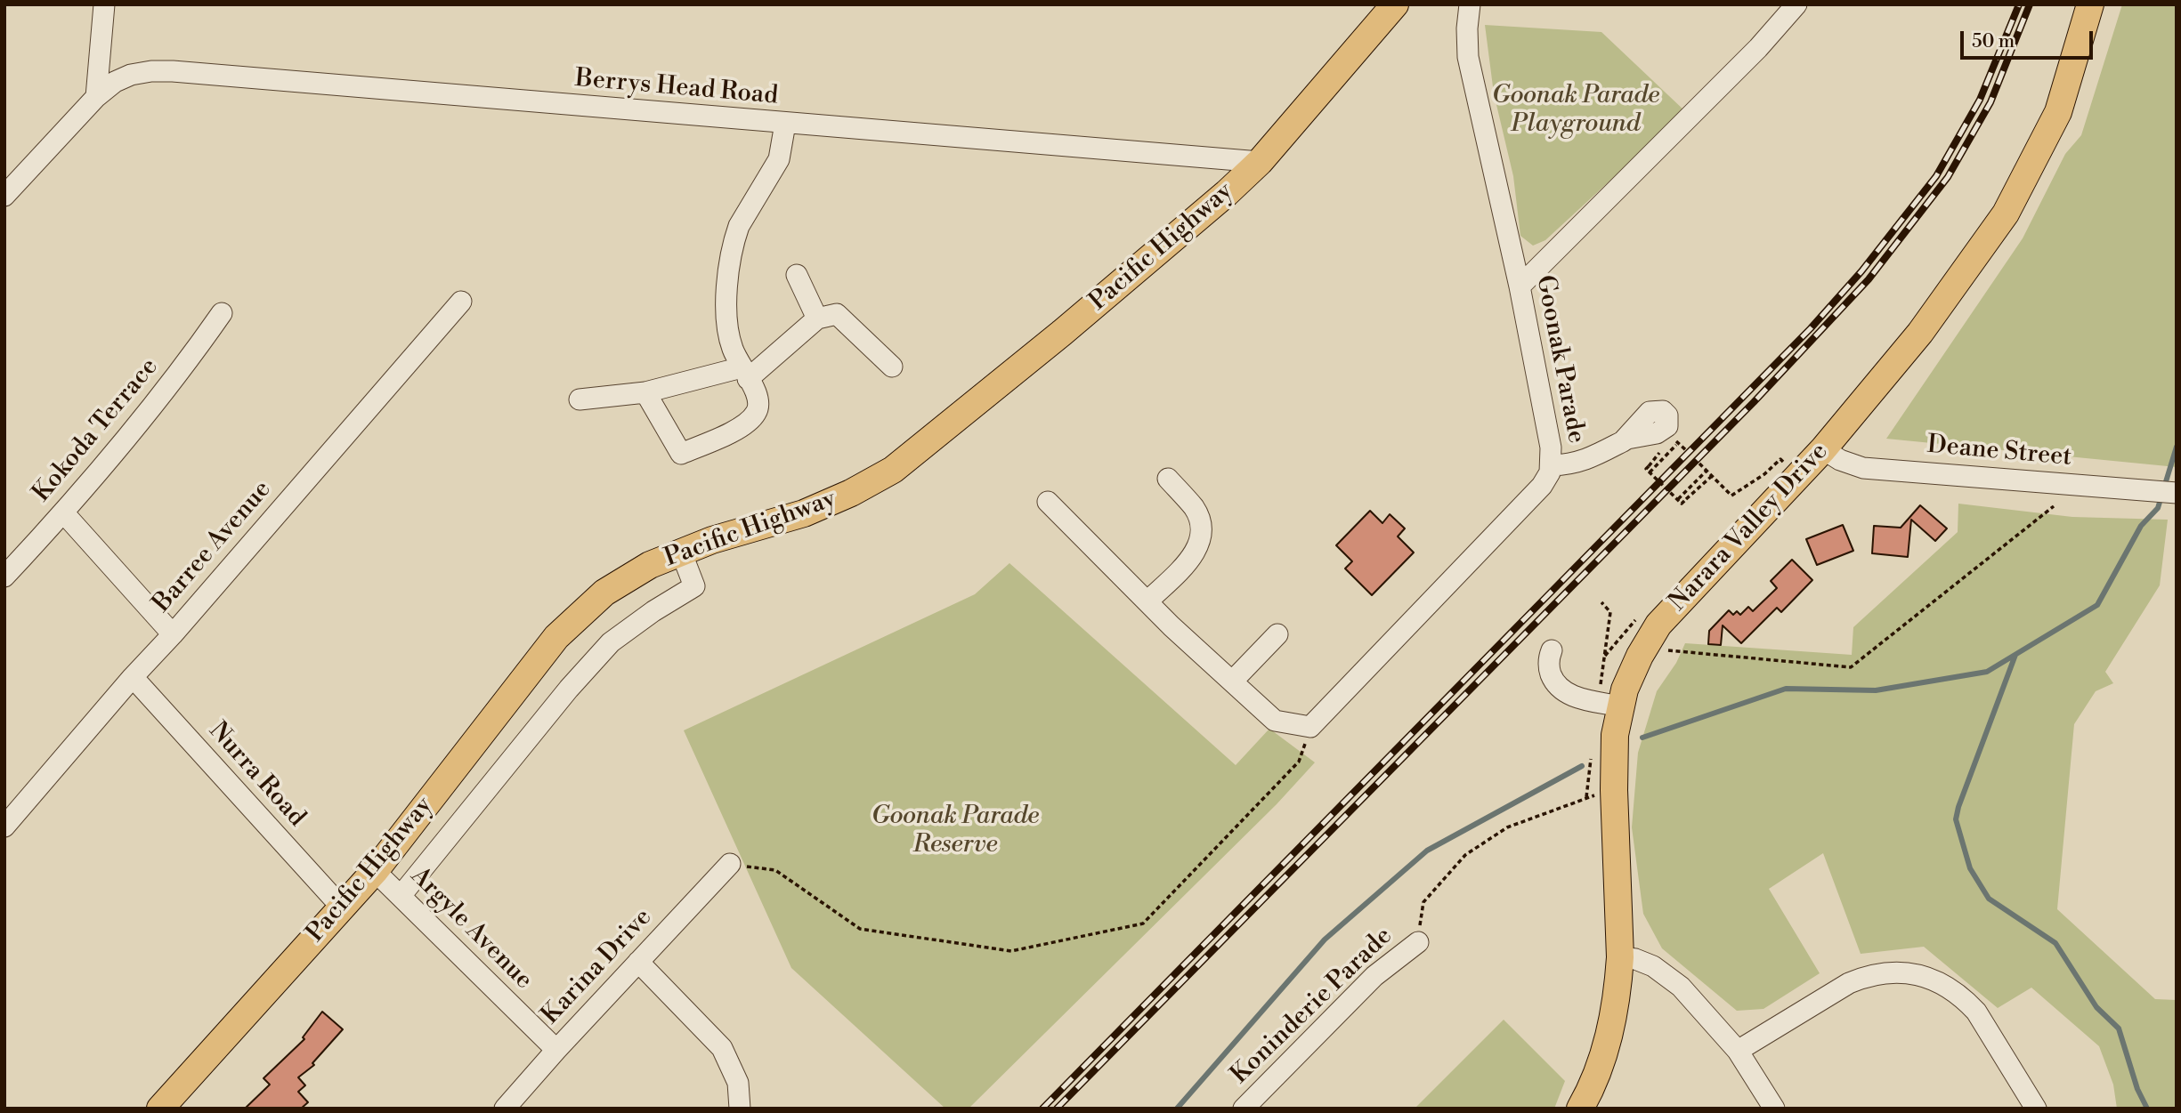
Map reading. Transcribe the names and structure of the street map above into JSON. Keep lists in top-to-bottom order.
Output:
{
  "streets": {
    "main road": ["Pacific Highway", "Narara Valley Drive"],
    "street": [
      "Berrys Head Road",
      "Goonak Parade",
      "Kokoda Terrace",
      "Deane Street",
      "Barree Avenue",
      "Nurra Road",
      "Argyle Avenue",
      "Karina Drive",
      "Koninderie Parade"
    ]
  },
  "crossings": [
    ["Berrys Head Road", "Pacific Highway"],
    ["Pacific Highway", "Nurra Road"],
    ["Pacific Highway", "Argyle Avenue"],
    ["Deane Street", "Narara Valley Drive"],
    ["Barree Avenue", "Nurra Road"],
    ["Argyle Avenue", "Karina Drive"]
  ],
  "parks": ["Goonak Parade Playground", "Goonak Parade Reserve"],
  "scale_bar": "50 m"
}
